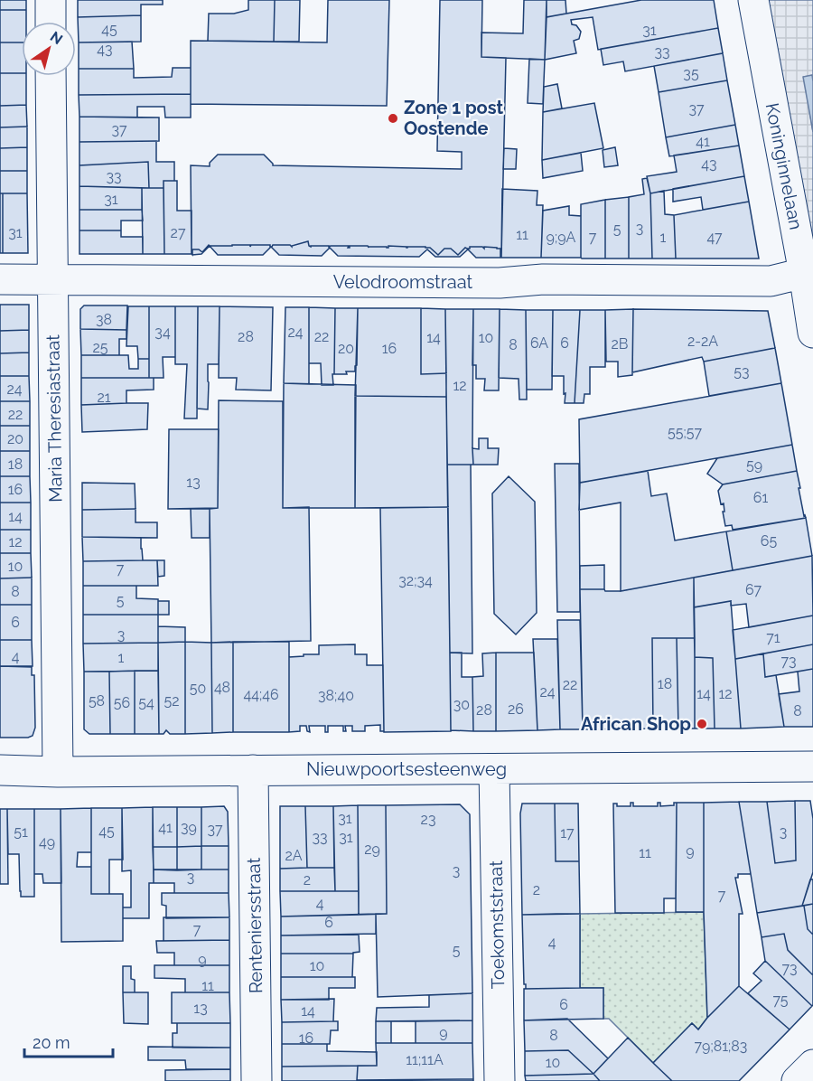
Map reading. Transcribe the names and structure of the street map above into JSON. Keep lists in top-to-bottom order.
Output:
{
  "streets": {
    "street": [
      "Koninginnelaan",
      "Velodroomstraat",
      "Maria Theresiastraat",
      "Nieuwpoortsesteenweg",
      "Toekomststraat",
      "Renteniersstraat"
    ]
  },
  "crossings": [
    ["Koninginnelaan", "Velodroomstraat"],
    ["Velodroomstraat", "Maria Theresiastraat"],
    ["Maria Theresiastraat", "Nieuwpoortsesteenweg"],
    ["Nieuwpoortsesteenweg", "Toekomststraat"],
    ["Nieuwpoortsesteenweg", "Renteniersstraat"]
  ],
  "places": ["Zone 1 post Oostende", "African Shop"],
  "house_numbers": [
    "45",
    "31",
    "43",
    "33",
    "35",
    "37",
    "37",
    "41",
    "43",
    "33",
    "31",
    "3",
    "5",
    "31",
    "27",
    "11",
    "9;9A",
    "7",
    "1",
    "47",
    "38",
    "34",
    "24",
    "28",
    "22",
    "14",
    "10",
    "2-2A",
    "6A",
    "6",
    "2B",
    "8",
    "25",
    "20",
    "16",
    "53",
    "12",
    "24",
    "21",
    "22",
    "55;57",
    "20",
    "18",
    "59",
    "13",
    "16",
    "61",
    "14",
    "65",
    "12",
    "10",
    "7",
    "32;34",
    "67",
    "8",
    "5",
    "6",
    "3",
    "71",
    "4",
    "1",
    "73",
    "18",
    "22",
    "48",
    "50",
    "24",
    "14",
    "12",
    "44;46",
    "38;40",
    "58",
    "52",
    "56",
    "54",
    "30",
    "26",
    "28",
    "8",
    "31",
    "23",
    "41",
    "39",
    "37",
    "45",
    "51",
    "3",
    "17",
    "33",
    "31",
    "49",
    "29",
    "9",
    "11",
    "2A",
    "3",
    "3",
    "2",
    "2",
    "7",
    "4",
    "6",
    "7",
    "4",
    "5",
    "9",
    "10",
    "73",
    "11",
    "75",
    "6",
    "13",
    "14",
    "9",
    "8",
    "16",
    "79;81;83",
    "11;11A",
    "10"
  ],
  "scale_bar": "20 m",
  "north": "top right"
}
